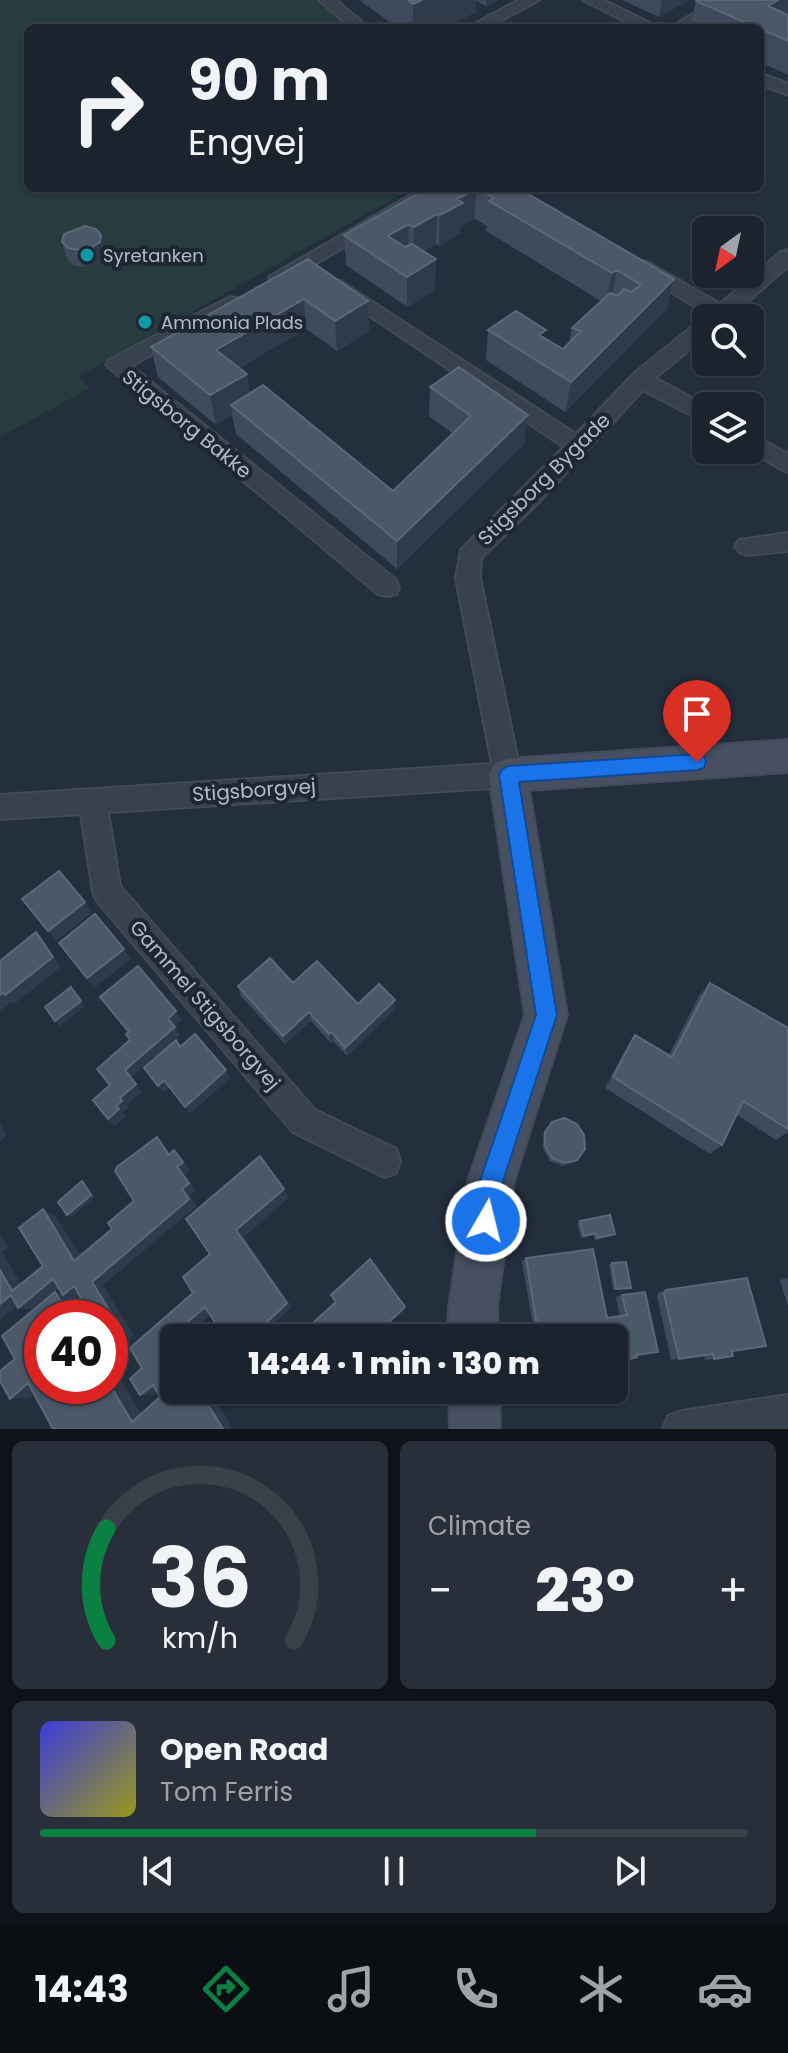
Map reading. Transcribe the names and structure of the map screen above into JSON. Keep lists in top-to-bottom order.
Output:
{
  "streets": {
    "street": [
      "Stigsborg Bakke",
      "Stigsborg Bygade",
      "Stigsborgvej",
      "Gammel Stigsborgvej"
    ]
  },
  "crossings": [
    ["Stigsborg Bygade", "Stigsborgvej"],
    ["Stigsborgvej", "Gammel Stigsborgvej"]
  ],
  "places": ["Syretanken", "Ammonia Plads"],
  "north": "bottom left",
  "page": {
    "turn": ["90 m", "Engvej"],
    "limit": "40",
    "trip": "14:44 · 1 min · 130 m",
    "tile": "Climate",
    "heat": ["−", "23°", "+"],
    "song": ["Open Road", "Tom Ferris"],
    "tabs": "14:43",
    "gauge": ["36", "km/h"]
  }
}
